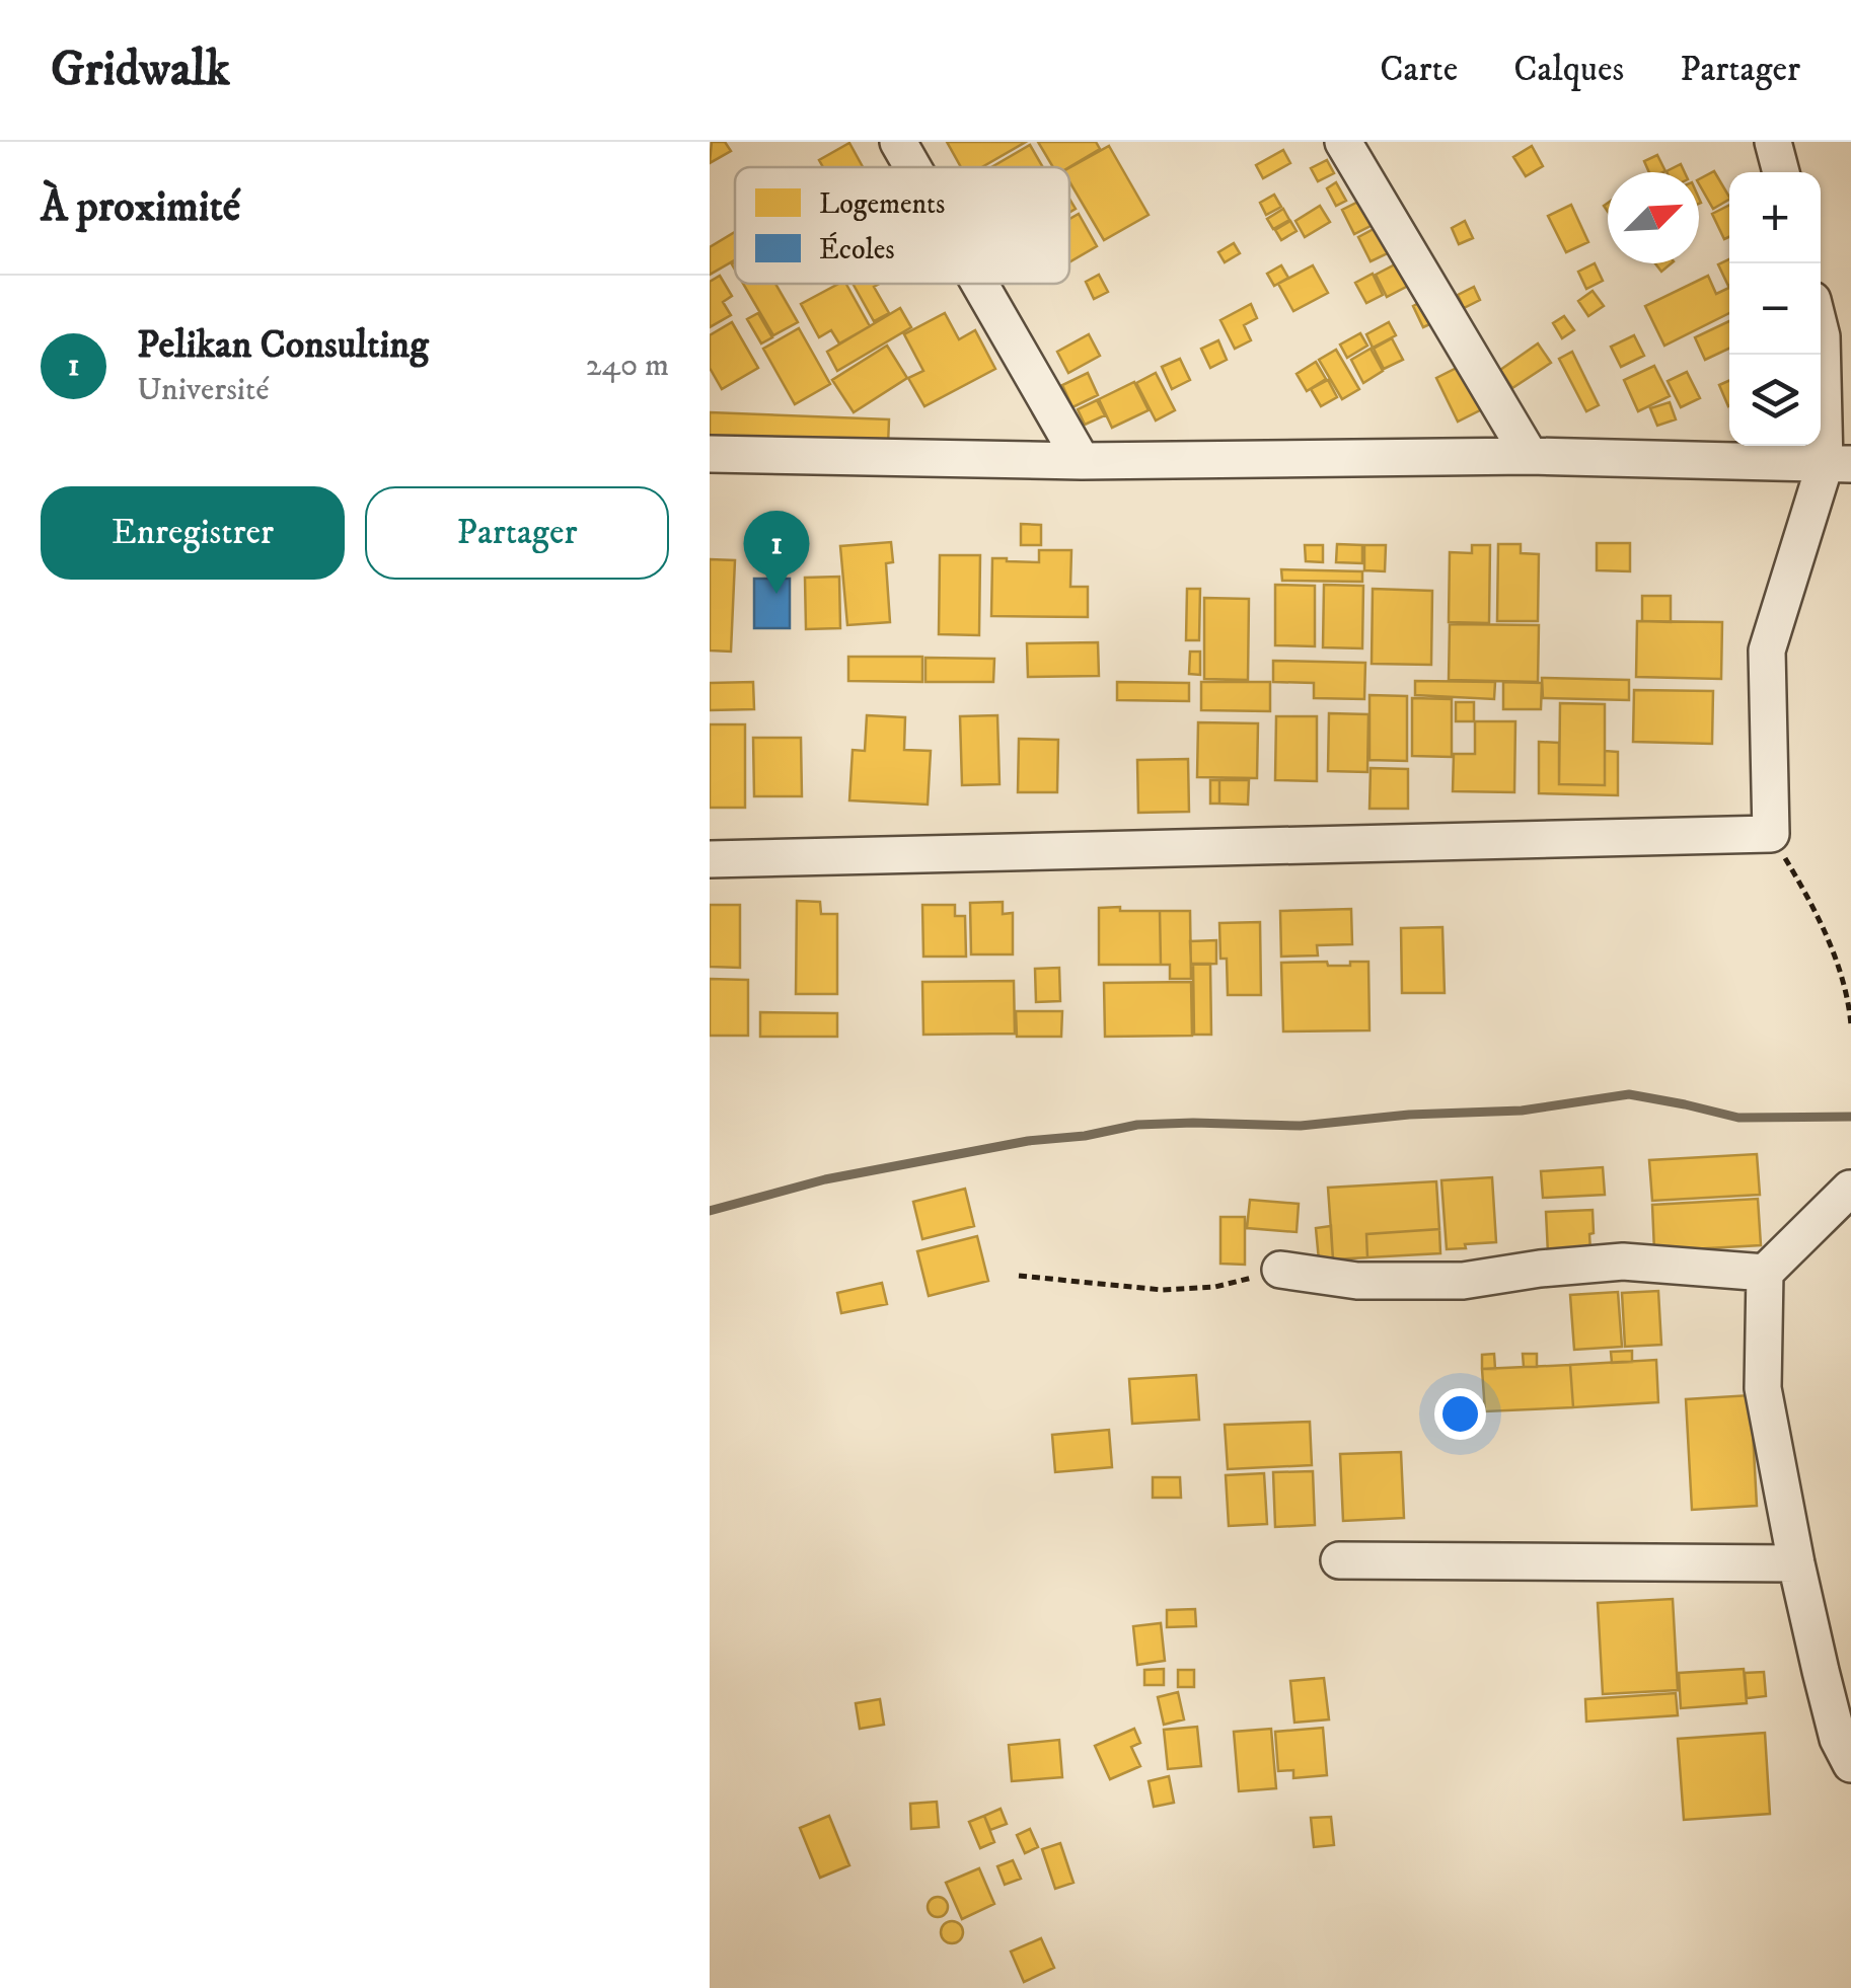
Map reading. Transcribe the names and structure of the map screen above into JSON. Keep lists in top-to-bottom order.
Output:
{
  "legend": ["Logements", "Écoles"],
  "north": "top right",
  "page": {
    "header": "Gridwalk",
    "nav": ["Carte", "Calques", "Partager"],
    "heading": "À proximité",
    "map_buttons": ["+", "−"],
    "list": [
      {
        "mark": "1",
        "name": "Pelikan Consulting",
        "note": "Université",
        "value": "240 m"
      }
    ],
    "buttons": ["Enregistrer", "Partager"],
    "pins": "1"
  }
}
